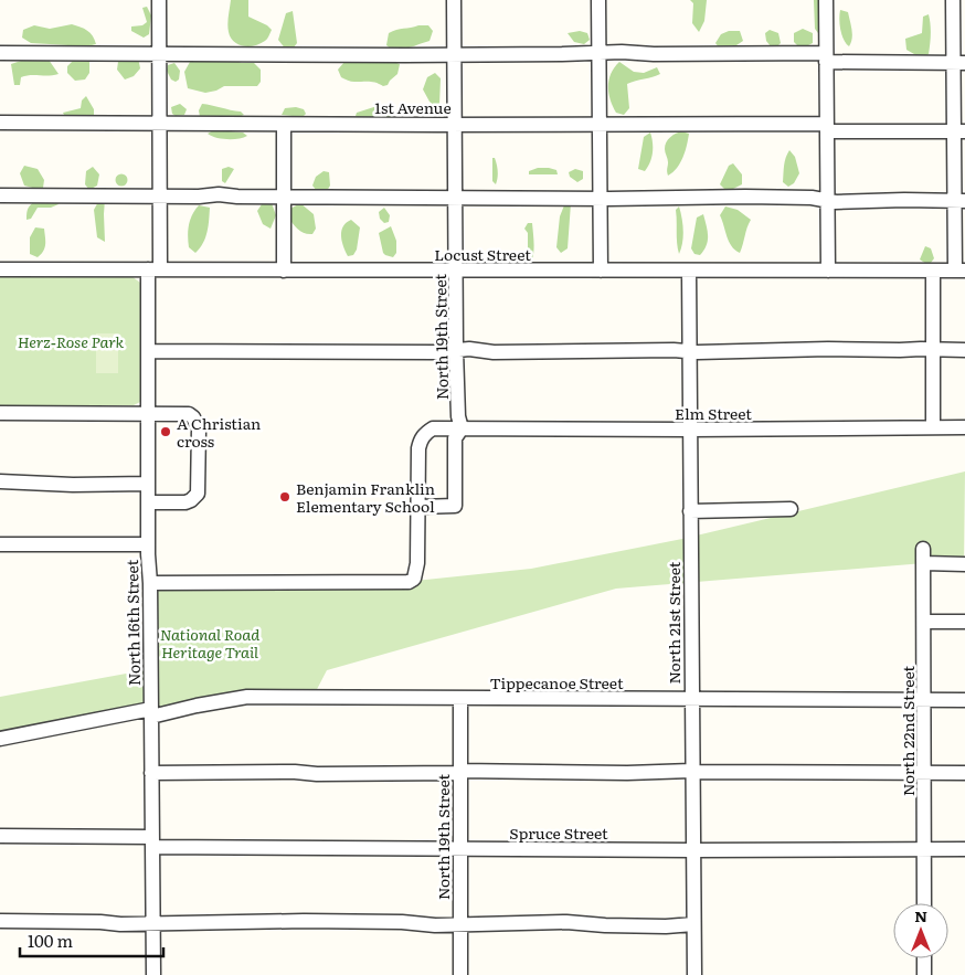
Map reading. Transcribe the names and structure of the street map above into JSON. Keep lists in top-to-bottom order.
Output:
{
  "streets": {
    "street": [
      "1st Avenue",
      "Locust Street",
      "North 19th Street",
      "Elm Street",
      "North 16th Street",
      "North 21st Street",
      "Tippecanoe Street",
      "North 22nd Street",
      "Spruce Street"
    ]
  },
  "crossings": [
    ["1st Avenue", "North 19th Street"],
    ["1st Avenue", "North 16th Street"],
    ["Locust Street", "North 19th Street"],
    ["Locust Street", "North 16th Street"],
    ["Locust Street", "North 21st Street"],
    ["North 19th Street", "Elm Street"],
    ["North 19th Street", "Tippecanoe Street"],
    ["North 19th Street", "Spruce Street"],
    ["Elm Street", "North 16th Street"],
    ["Elm Street", "North 21st Street"],
    ["North 16th Street", "Tippecanoe Street"],
    ["North 16th Street", "Spruce Street"],
    ["North 21st Street", "Tippecanoe Street"],
    ["North 21st Street", "Spruce Street"],
    ["Tippecanoe Street", "North 22nd Street"],
    ["North 22nd Street", "Spruce Street"]
  ],
  "parks": ["Herz-Rose Park", "National Road Heritage Trail"],
  "places": ["A Christian cross", "Benjamin Franklin Elementary School"],
  "scale_bar": "100 m",
  "north": "top"
}
